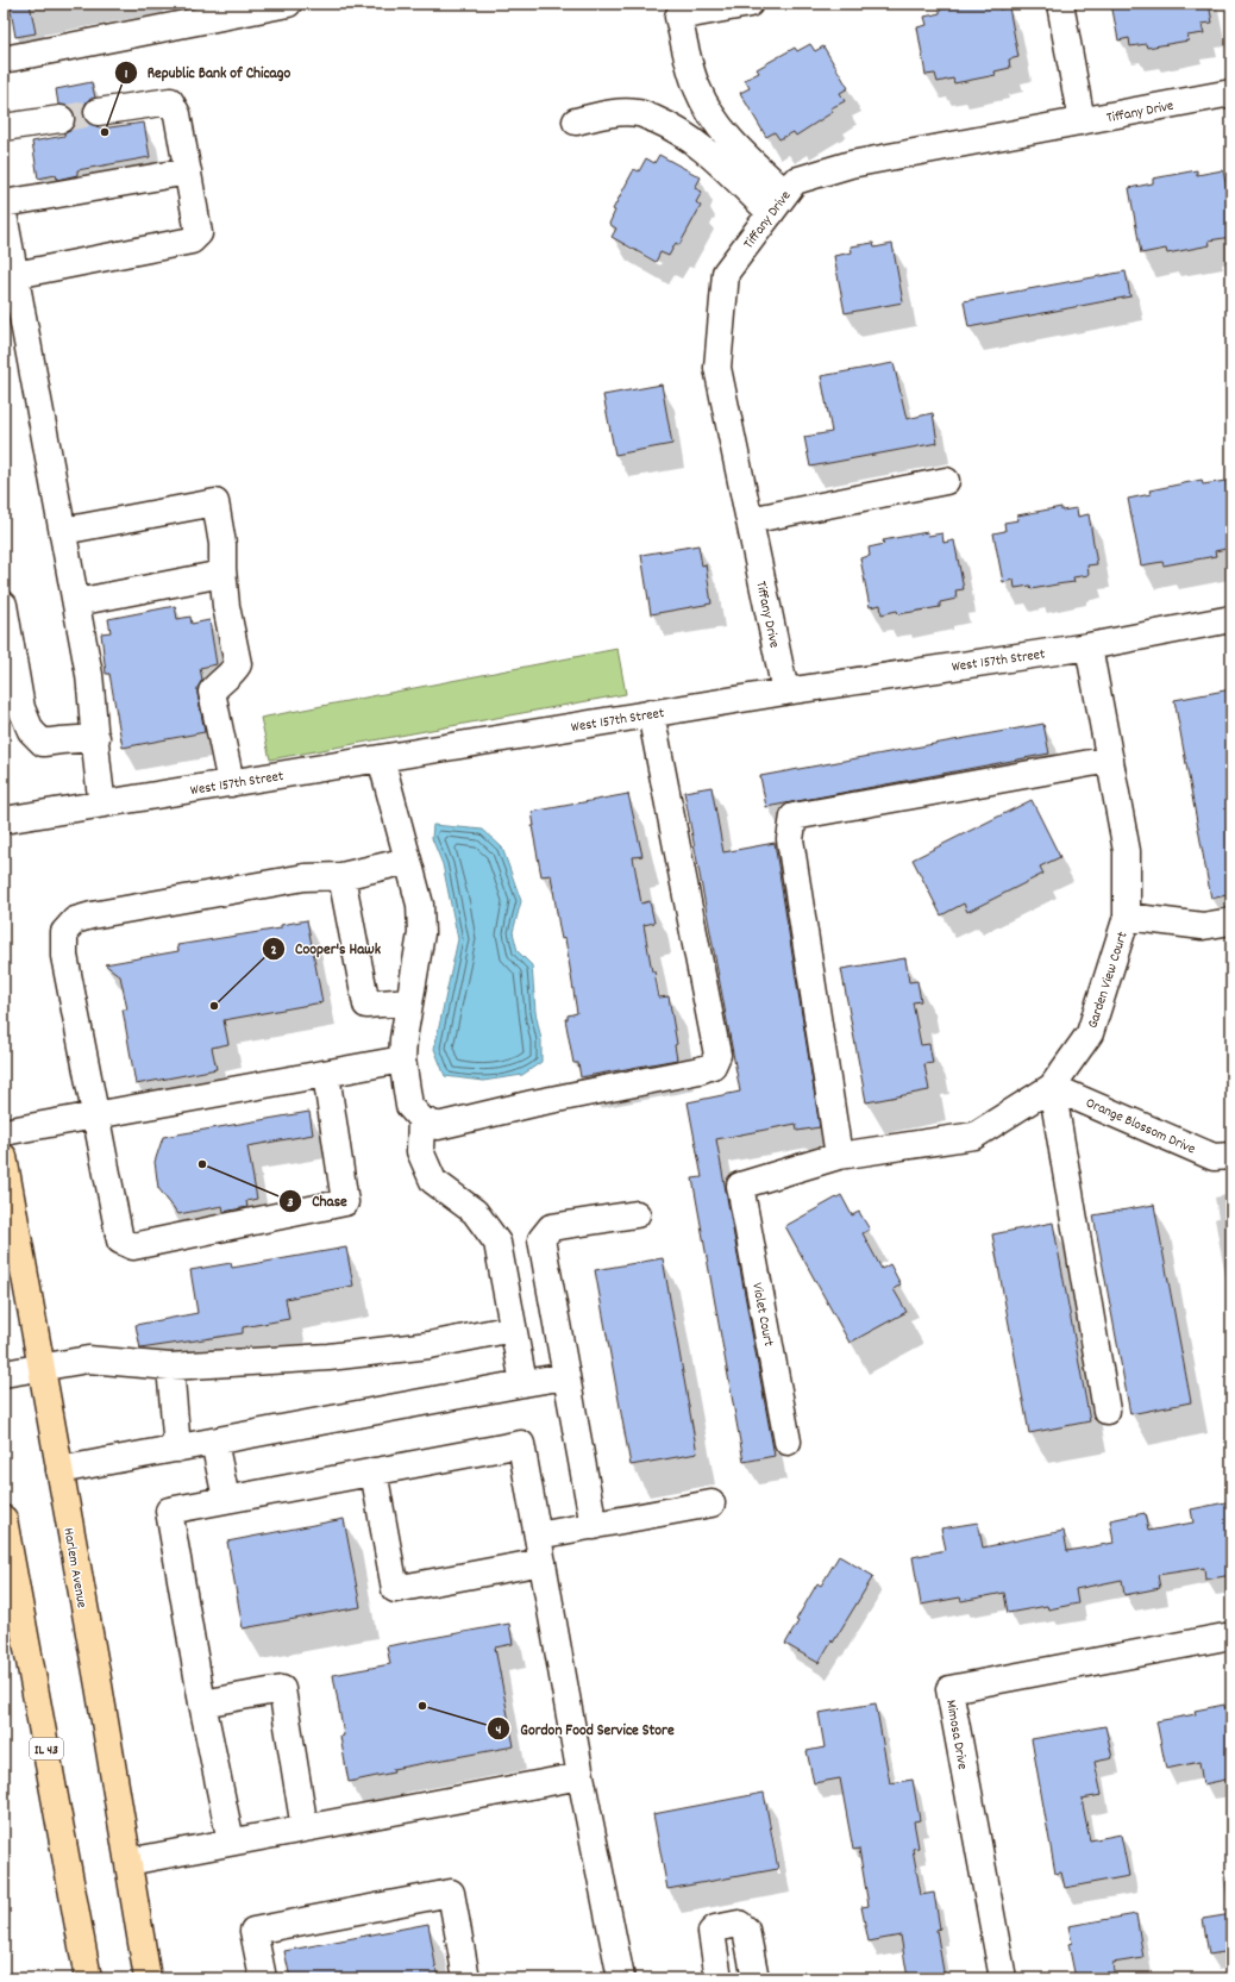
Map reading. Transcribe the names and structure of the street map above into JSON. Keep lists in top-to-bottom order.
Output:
{
  "streets": {
    "main road": ["Harlem Avenue", "IL 43"],
    "street": [
      "Tiffany Drive",
      "West 157th Street",
      "Garden View Court",
      "Orange Blossom Drive",
      "Violet Court",
      "Mimosa Drive"
    ]
  },
  "crossings": [
    ["Tiffany Drive", "West 157th Street"],
    ["West 157th Street", "Garden View Court"],
    ["Garden View Court", "Orange Blossom Drive"],
    ["Garden View Court", "Violet Court"]
  ],
  "places": [
    "Republic Bank of Chicago",
    "Cooper's Hawk",
    "Chase",
    "Gordon Food Service Store"
  ]
}
